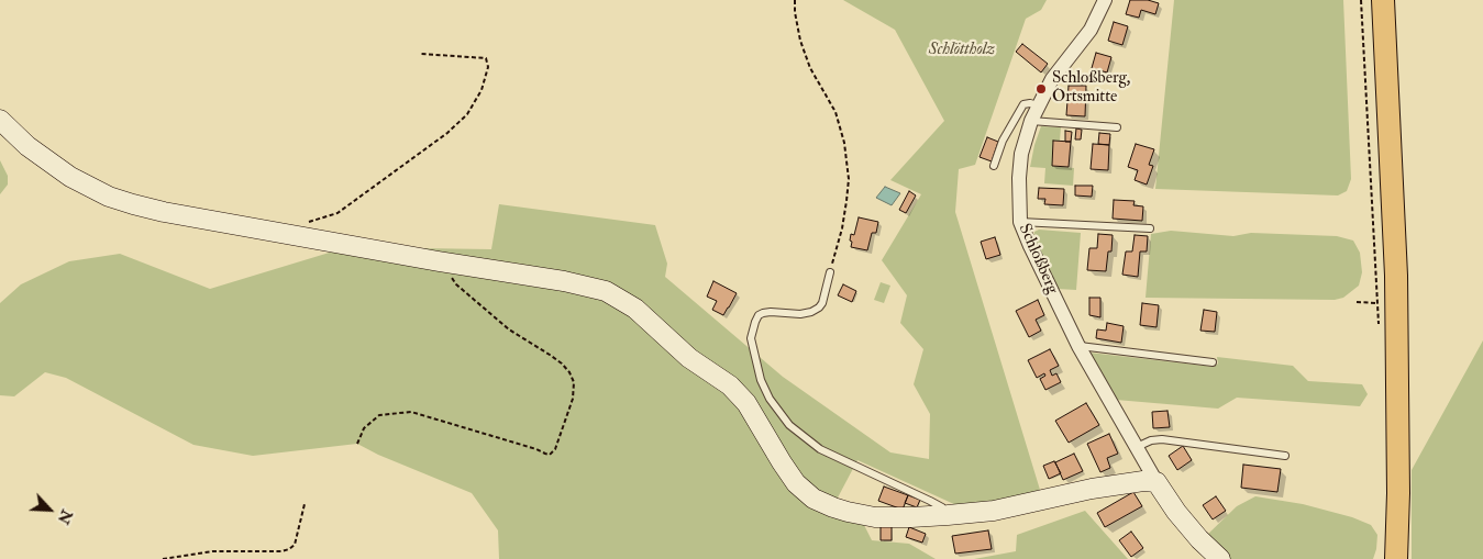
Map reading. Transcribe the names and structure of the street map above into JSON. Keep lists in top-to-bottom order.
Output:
{
  "streets": {
    "street": ["Schloßberg"]
  },
  "parks": ["Schlöttholz"],
  "places": ["Schloßberg, Ortsmitte"],
  "north": "bottom right"
}
